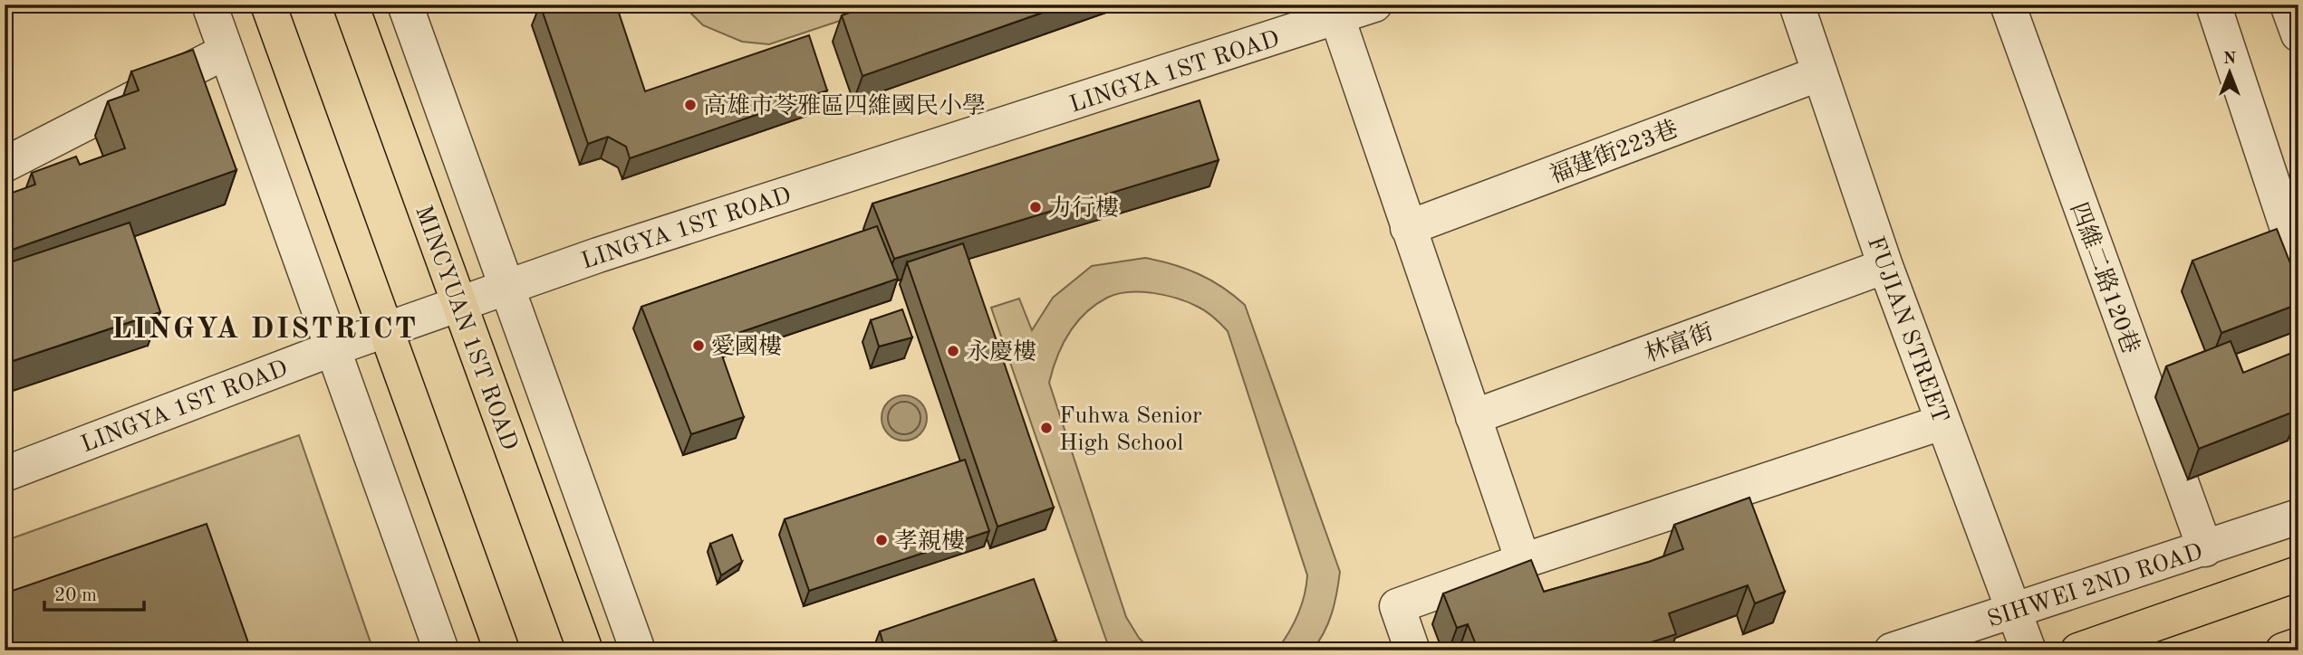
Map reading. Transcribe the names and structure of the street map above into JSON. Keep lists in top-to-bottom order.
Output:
{
  "streets": {
    "main road": ["MINCYUAN 1ST ROAD"],
    "street": [
      "LINGYA 1ST ROAD",
      "福建街223巷",
      "四維二路120巷",
      "FUJIAN STREET",
      "林富街",
      "SIHWEI 2ND ROAD"
    ]
  },
  "crossings": [
    ["LINGYA 1ST ROAD", "MINCYUAN 1ST ROAD"],
    ["福建街223巷", "FUJIAN STREET"],
    ["四維二路120巷", "SIHWEI 2ND ROAD"],
    ["FUJIAN STREET", "林富街"],
    ["FUJIAN STREET", "SIHWEI 2ND ROAD"]
  ],
  "districts": ["LINGYA DISTRICT"],
  "places": [
    "高雄市苓雅區四維國民小學",
    "力行樓",
    "愛國樓",
    "永慶樓",
    "Fuhwa Senior High School",
    "孝親樓"
  ],
  "scale_bar": "20 m",
  "north": "top"
}
